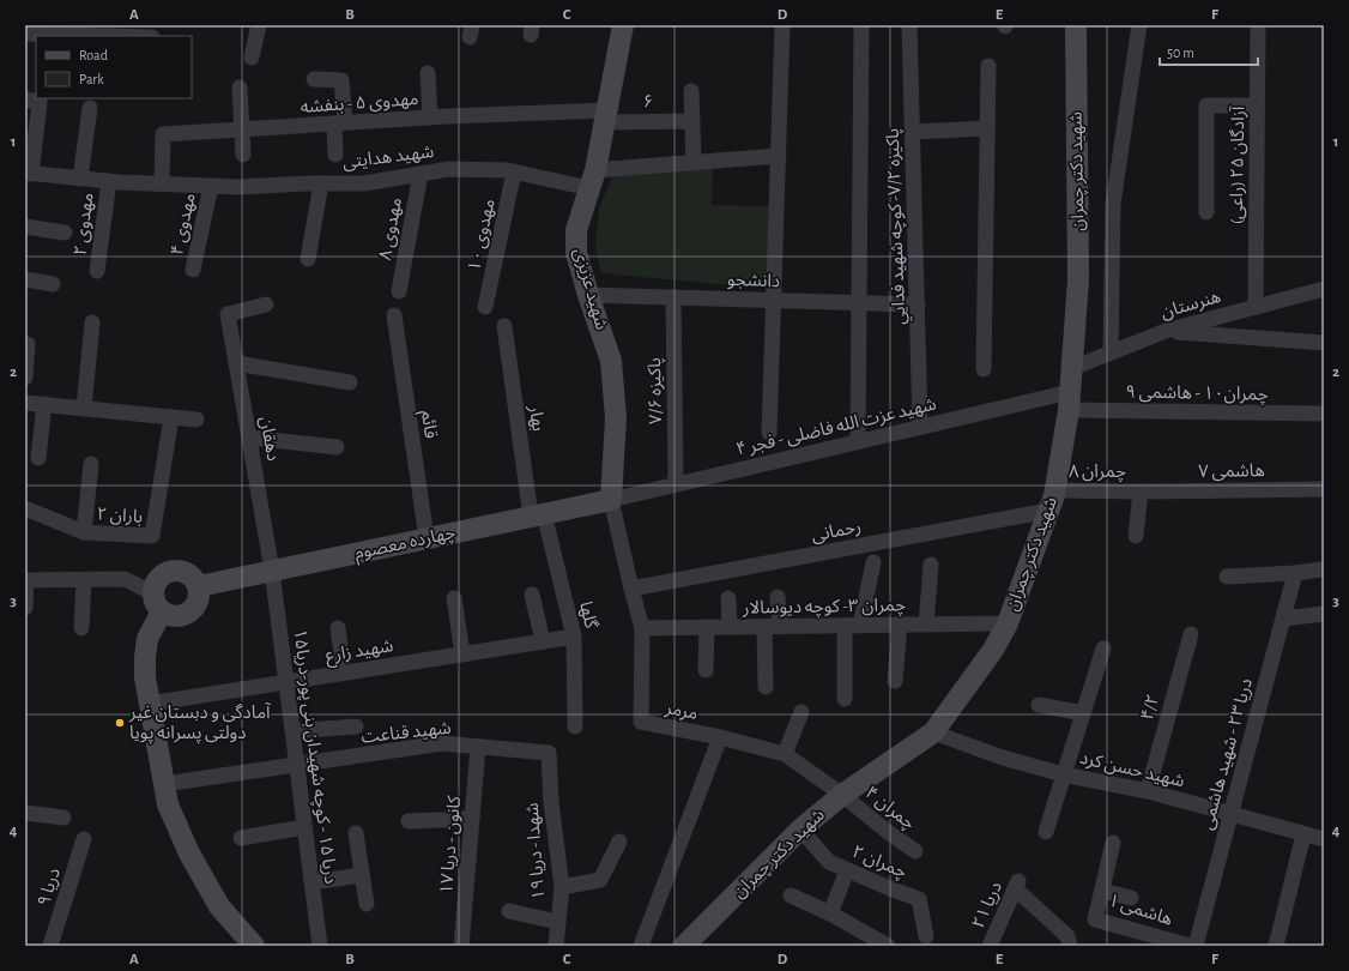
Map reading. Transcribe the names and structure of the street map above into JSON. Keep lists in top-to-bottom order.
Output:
{
  "streets": {
    "street": [
      "۶",
      "مهدوی ۵ - بنفشه",
      "شهید هدایتی",
      "آزادگان ۲۵ (راعی)",
      "شهید دکتر چمران",
      "مهدوی ۲",
      "مهدوی ۴",
      "پاکیزه ۷/۲- كوچه شهيد فدايي",
      "مهدوی ۸",
      "مهدوی ۱۰",
      "دانشجو",
      "شهید عزیزی",
      "هنرستان",
      "پاکیزه ۷/۶",
      "چمران۱۰ - هاشمی ۹",
      "بهار",
      "قائم",
      "شهید عزت الله فاضلی - فجر ۴",
      "دهقان",
      "چمران ۸",
      "هاشمی ۷",
      "باران ۲",
      "رحمانی",
      "چهارده معصوم",
      "چمران ۳- كوچه ديوسالار",
      "گلها",
      "شهید زارع",
      "۴/۲",
      "مرمر",
      "شهید قناعت",
      "دریا ۲۳ - شهید هاشمی",
      "دریا ۱۵ - كوچه شهيدان بنی پور-دريا۱۵",
      "شهید حسن کرد",
      "چمران ۴",
      "کانون - دریا ۱۷",
      "شهدا - دریا ۱۹",
      "چمران ۲",
      "دریا ۹",
      "دریا ۲۱",
      "هاشمی ۱"
    ]
  },
  "crossings": [
    ["۶", "مهدوی ۵ - بنفشه"],
    ["۶", "شهید عزیزی"],
    ["مهدوی ۵ - بنفشه", "شهید هدایتی"],
    ["مهدوی ۵ - بنفشه", "شهید عزیزی"],
    ["شهید هدایتی", "مهدوی ۲"],
    ["شهید هدایتی", "مهدوی ۴"],
    ["شهید هدایتی", "مهدوی ۸"],
    ["شهید هدایتی", "مهدوی ۱۰"],
    ["شهید هدایتی", "شهید عزیزی"],
    ["آزادگان ۲۵ (راعی)", "هنرستان"],
    ["شهید دکتر چمران", "هنرستان"],
    ["شهید دکتر چمران", "چمران۱۰ - هاشمی ۹"],
    ["شهید دکتر چمران", "شهید عزت الله فاضلی - فجر ۴"],
    ["شهید دکتر چمران", "چمران ۸"],
    ["شهید دکتر چمران", "رحمانی"],
    ["شهید دکتر چمران", "چمران ۳- كوچه ديوسالار"],
    ["شهید دکتر چمران", "شهید حسن کرد"],
    ["شهید دکتر چمران", "چمران ۴"],
    ["شهید دکتر چمران", "چمران ۲"],
    ["پاکیزه ۷/۲- كوچه شهيد فدايي", "دانشجو"],
    ["پاکیزه ۷/۲- كوچه شهيد فدايي", "شهید عزت الله فاضلی - فجر ۴"],
    ["دانشجو", "شهید عزیزی"],
    ["دانشجو", "پاکیزه ۷/۶"],
    ["شهید عزیزی", "شهید عزت الله فاضلی - فجر ۴"],
    ["شهید عزیزی", "چهارده معصوم"],
    ["شهید عزیزی", "مرمر"],
    ["پاکیزه ۷/۶", "شهید عزت الله فاضلی - فجر ۴"],
    ["چمران۱۰ - هاشمی ۹", "شهید عزت الله فاضلی - فجر ۴"],
    ["بهار", "چهارده معصوم"],
    ["بهار", "گلها"],
    ["قائم", "چهارده معصوم"],
    ["شهید عزت الله فاضلی - فجر ۴", "چهارده معصوم"],
    ["شهید عزت الله فاضلی - فجر ۴", "مرمر"],
    ["دهقان", "چهارده معصوم"],
    ["دهقان", "دریا ۱۵ - كوچه شهيدان بنی پور-دريا۱۵"],
    ["چمران ۸", "هاشمی ۷"],
    ["رحمانی", "مرمر"],
    ["چهارده معصوم", "گلها"],
    ["چهارده معصوم", "مرمر"],
    ["چهارده معصوم", "دریا ۱۵ - كوچه شهيدان بنی پور-دريا۱۵"],
    ["چمران ۳- كوچه ديوسالار", "مرمر"],
    ["گلها", "شهید زارع"],
    ["شهید زارع", "دریا ۱۵ - كوچه شهيدان بنی پور-دريا۱۵"],
    ["۴/۲", "شهید حسن کرد"],
    ["مرمر", "چمران ۴"],
    ["شهید قناعت", "دریا ۱۵ - كوچه شهيدان بنی پور-دريا۱۵"],
    ["شهید قناعت", "کانون - دریا ۱۷"],
    ["شهید قناعت", "شهدا - دریا ۱۹"],
    ["دریا ۲۳ - شهید هاشمی", "شهید حسن کرد"]
  ],
  "places": ["آمادگی و دبستان غیر دولتی پسرانه پویا"],
  "legend": ["Road", "Park"],
  "scale_bar": "50 m",
  "grid": {
    "columns": [
      "A",
      "B",
      "C",
      "D",
      "E",
      "F"
    ],
    "rows": [
      "1",
      "2",
      "3",
      "4"
    ]
  }
}
